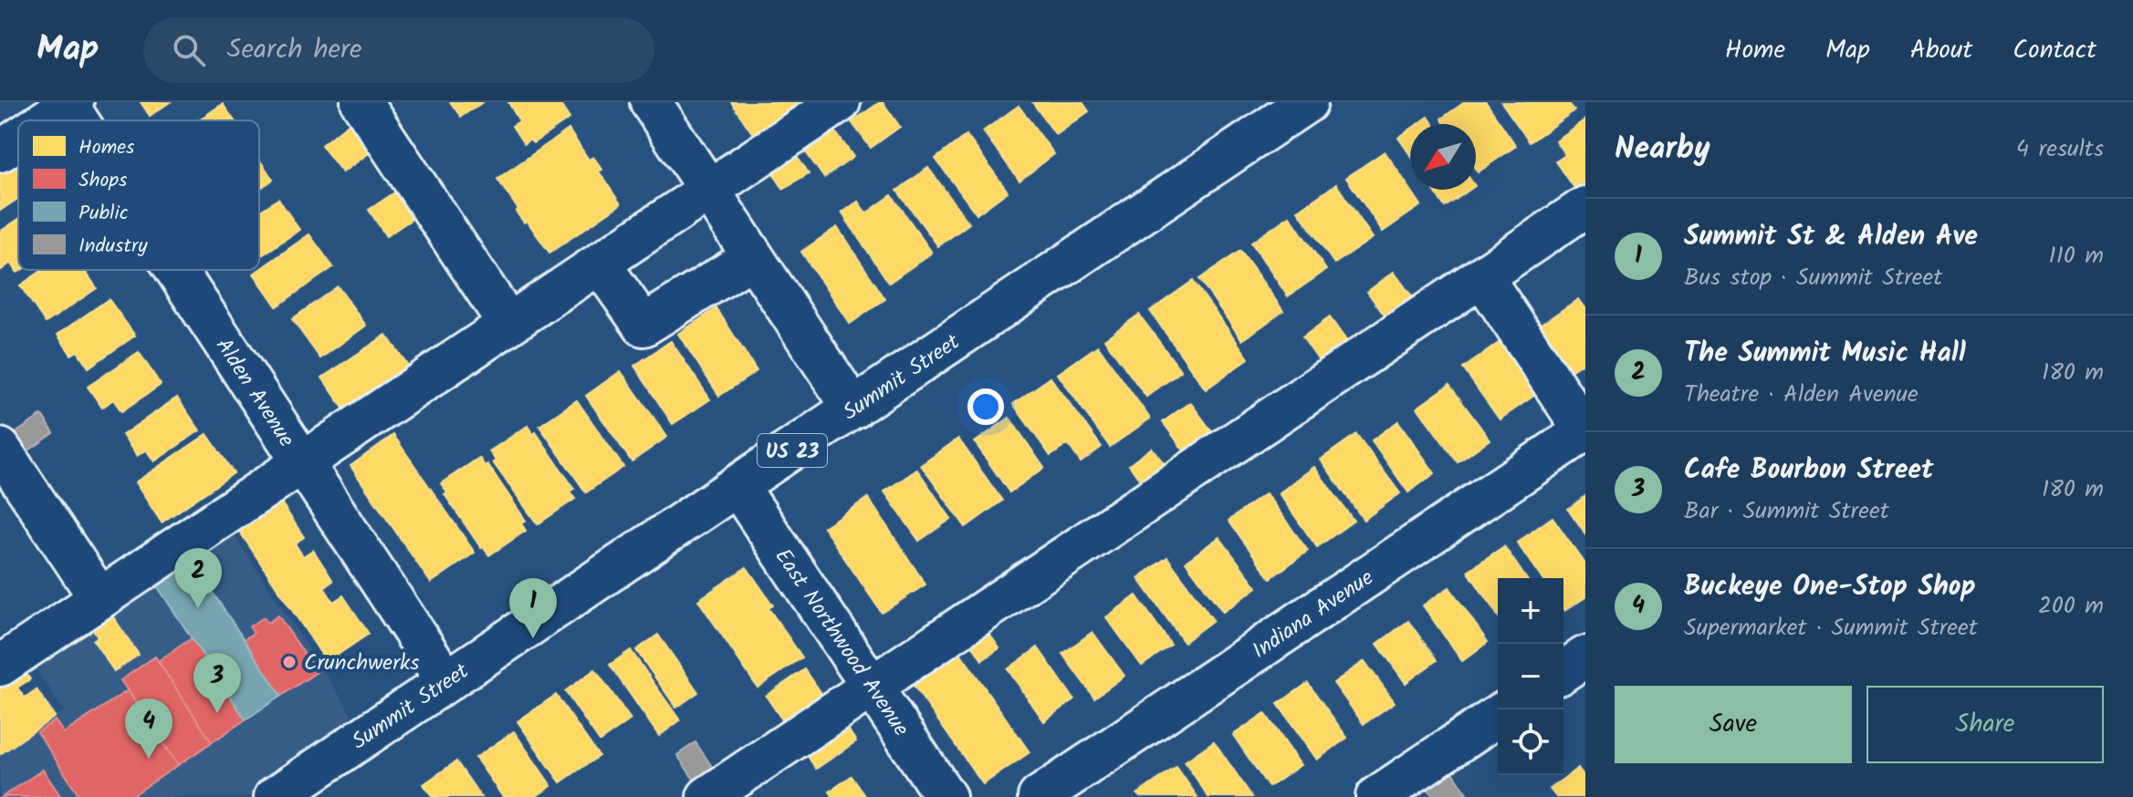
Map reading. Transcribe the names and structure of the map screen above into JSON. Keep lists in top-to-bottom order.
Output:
{
  "streets": {
    "street": [
      "Summit Street",
      "Alden Avenue",
      "US 23",
      "Indiana Avenue",
      "East Northwood Avenue"
    ]
  },
  "crossings": [
    ["Summit Street", "Alden Avenue"],
    ["Summit Street", "East Northwood Avenue"]
  ],
  "places": ["Crunchwerks"],
  "legend": [
    "Homes",
    "Shops",
    "Public",
    "Industry"
  ],
  "north": "bottom left",
  "page": {
    "header": "Map",
    "search": "Search here",
    "nav": [
      "Home",
      "Map",
      "About",
      "Contact"
    ],
    "heading": ["Nearby", "4 results"],
    "list": [
      {
        "mark": "1",
        "name": "Summit St & Alden Ave",
        "note": "Bus stop · Summit Street",
        "value": "110 m"
      },
      {
        "mark": "2",
        "name": "The Summit Music Hall",
        "note": "Theatre · Alden Avenue",
        "value": "180 m"
      },
      {
        "mark": "3",
        "name": "Cafe Bourbon Street",
        "note": "Bar · Summit Street",
        "value": "180 m"
      },
      {
        "mark": "4",
        "name": "Buckeye One-Stop Shop",
        "note": "Supermarket · Summit Street",
        "value": "200 m"
      }
    ],
    "pins": [
      "2",
      "1",
      "3",
      "4"
    ],
    "map_buttons": ["+", "−"],
    "buttons": ["Save", "Share"]
  }
}
